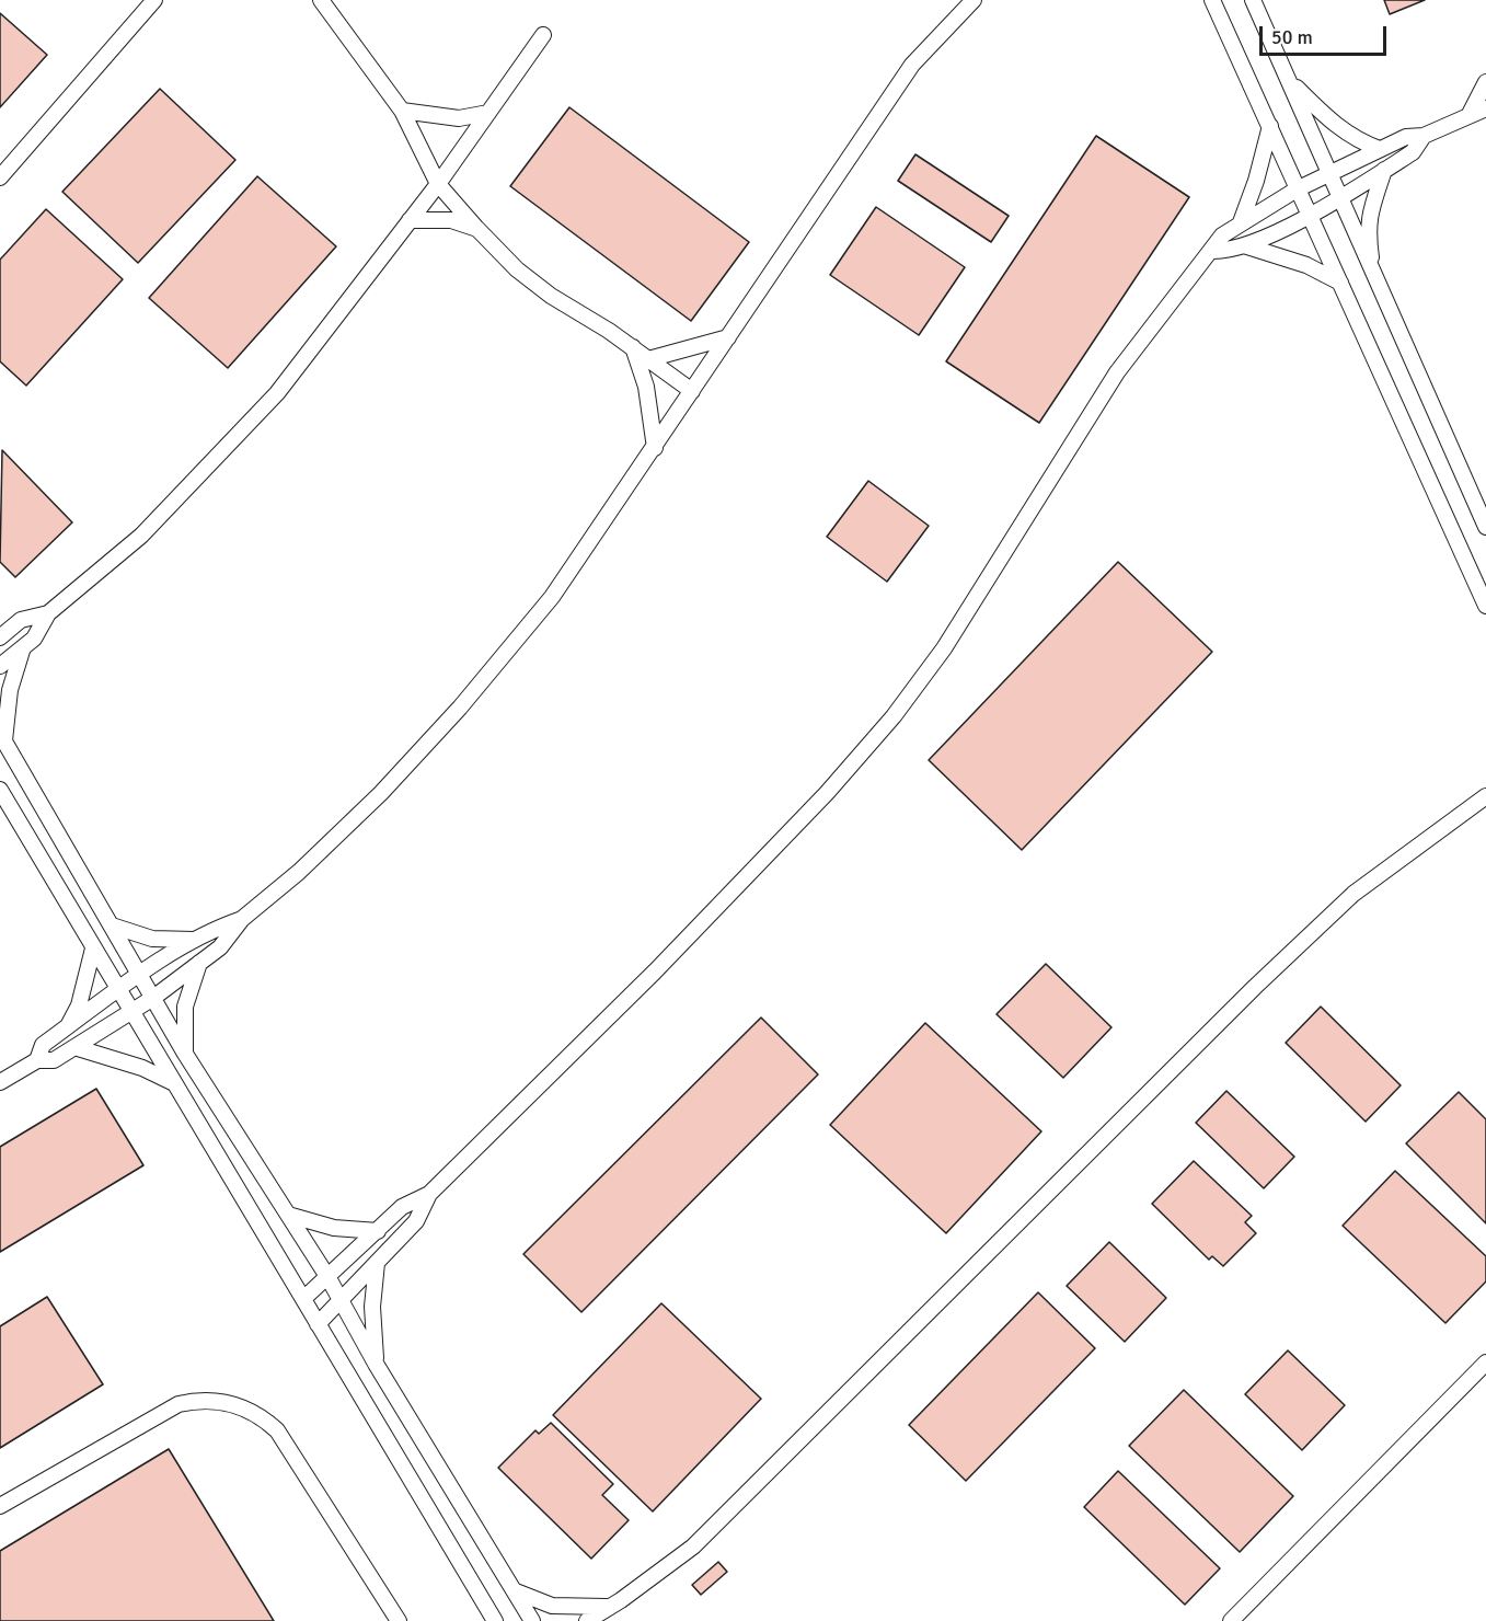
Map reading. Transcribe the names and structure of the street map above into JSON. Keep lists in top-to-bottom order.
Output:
{
  "scale_bar": "50 m"
}
